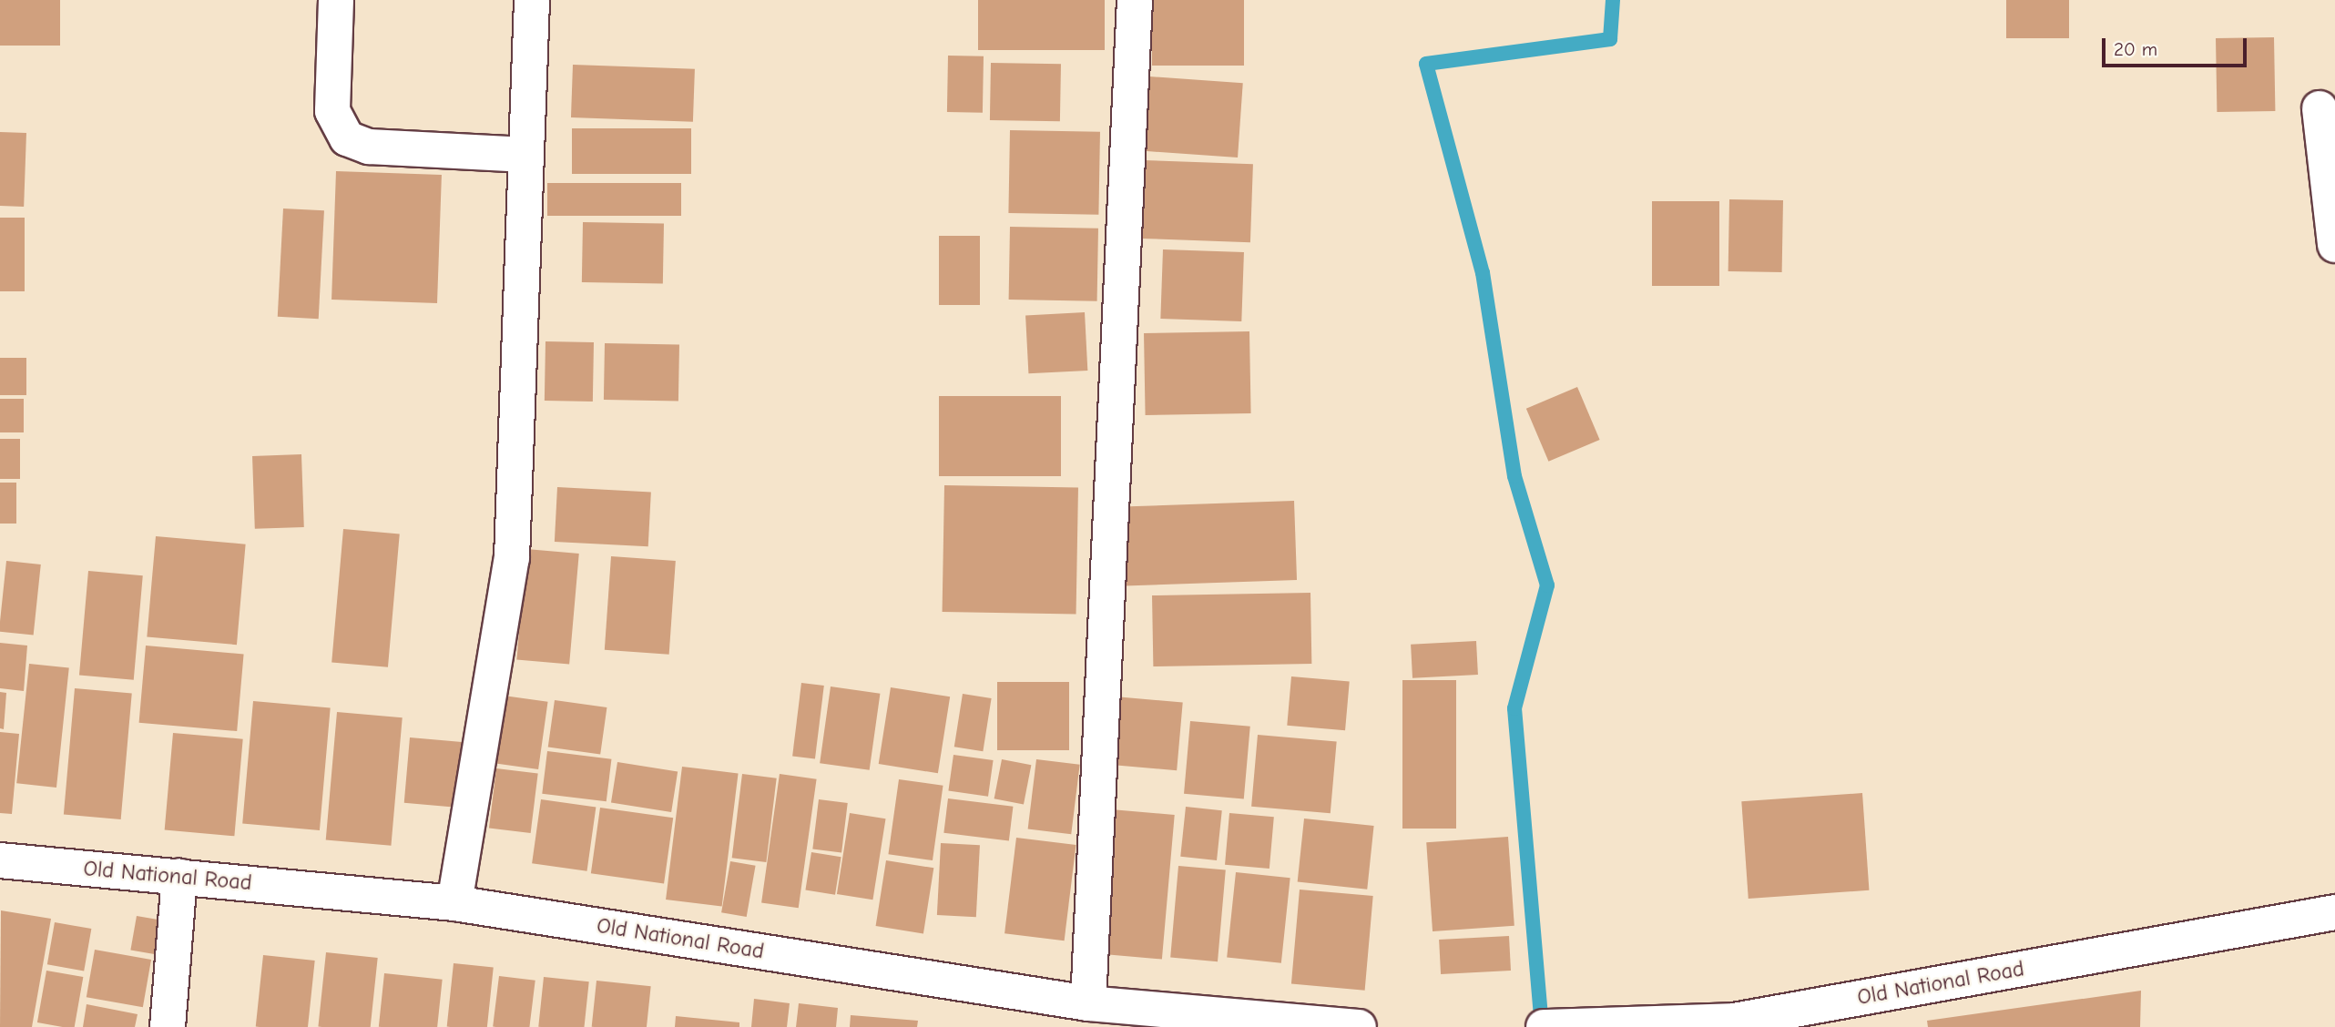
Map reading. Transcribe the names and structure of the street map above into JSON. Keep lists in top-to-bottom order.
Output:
{
  "streets": {
    "street": ["Old National Road"]
  },
  "scale_bar": "20 m"
}
